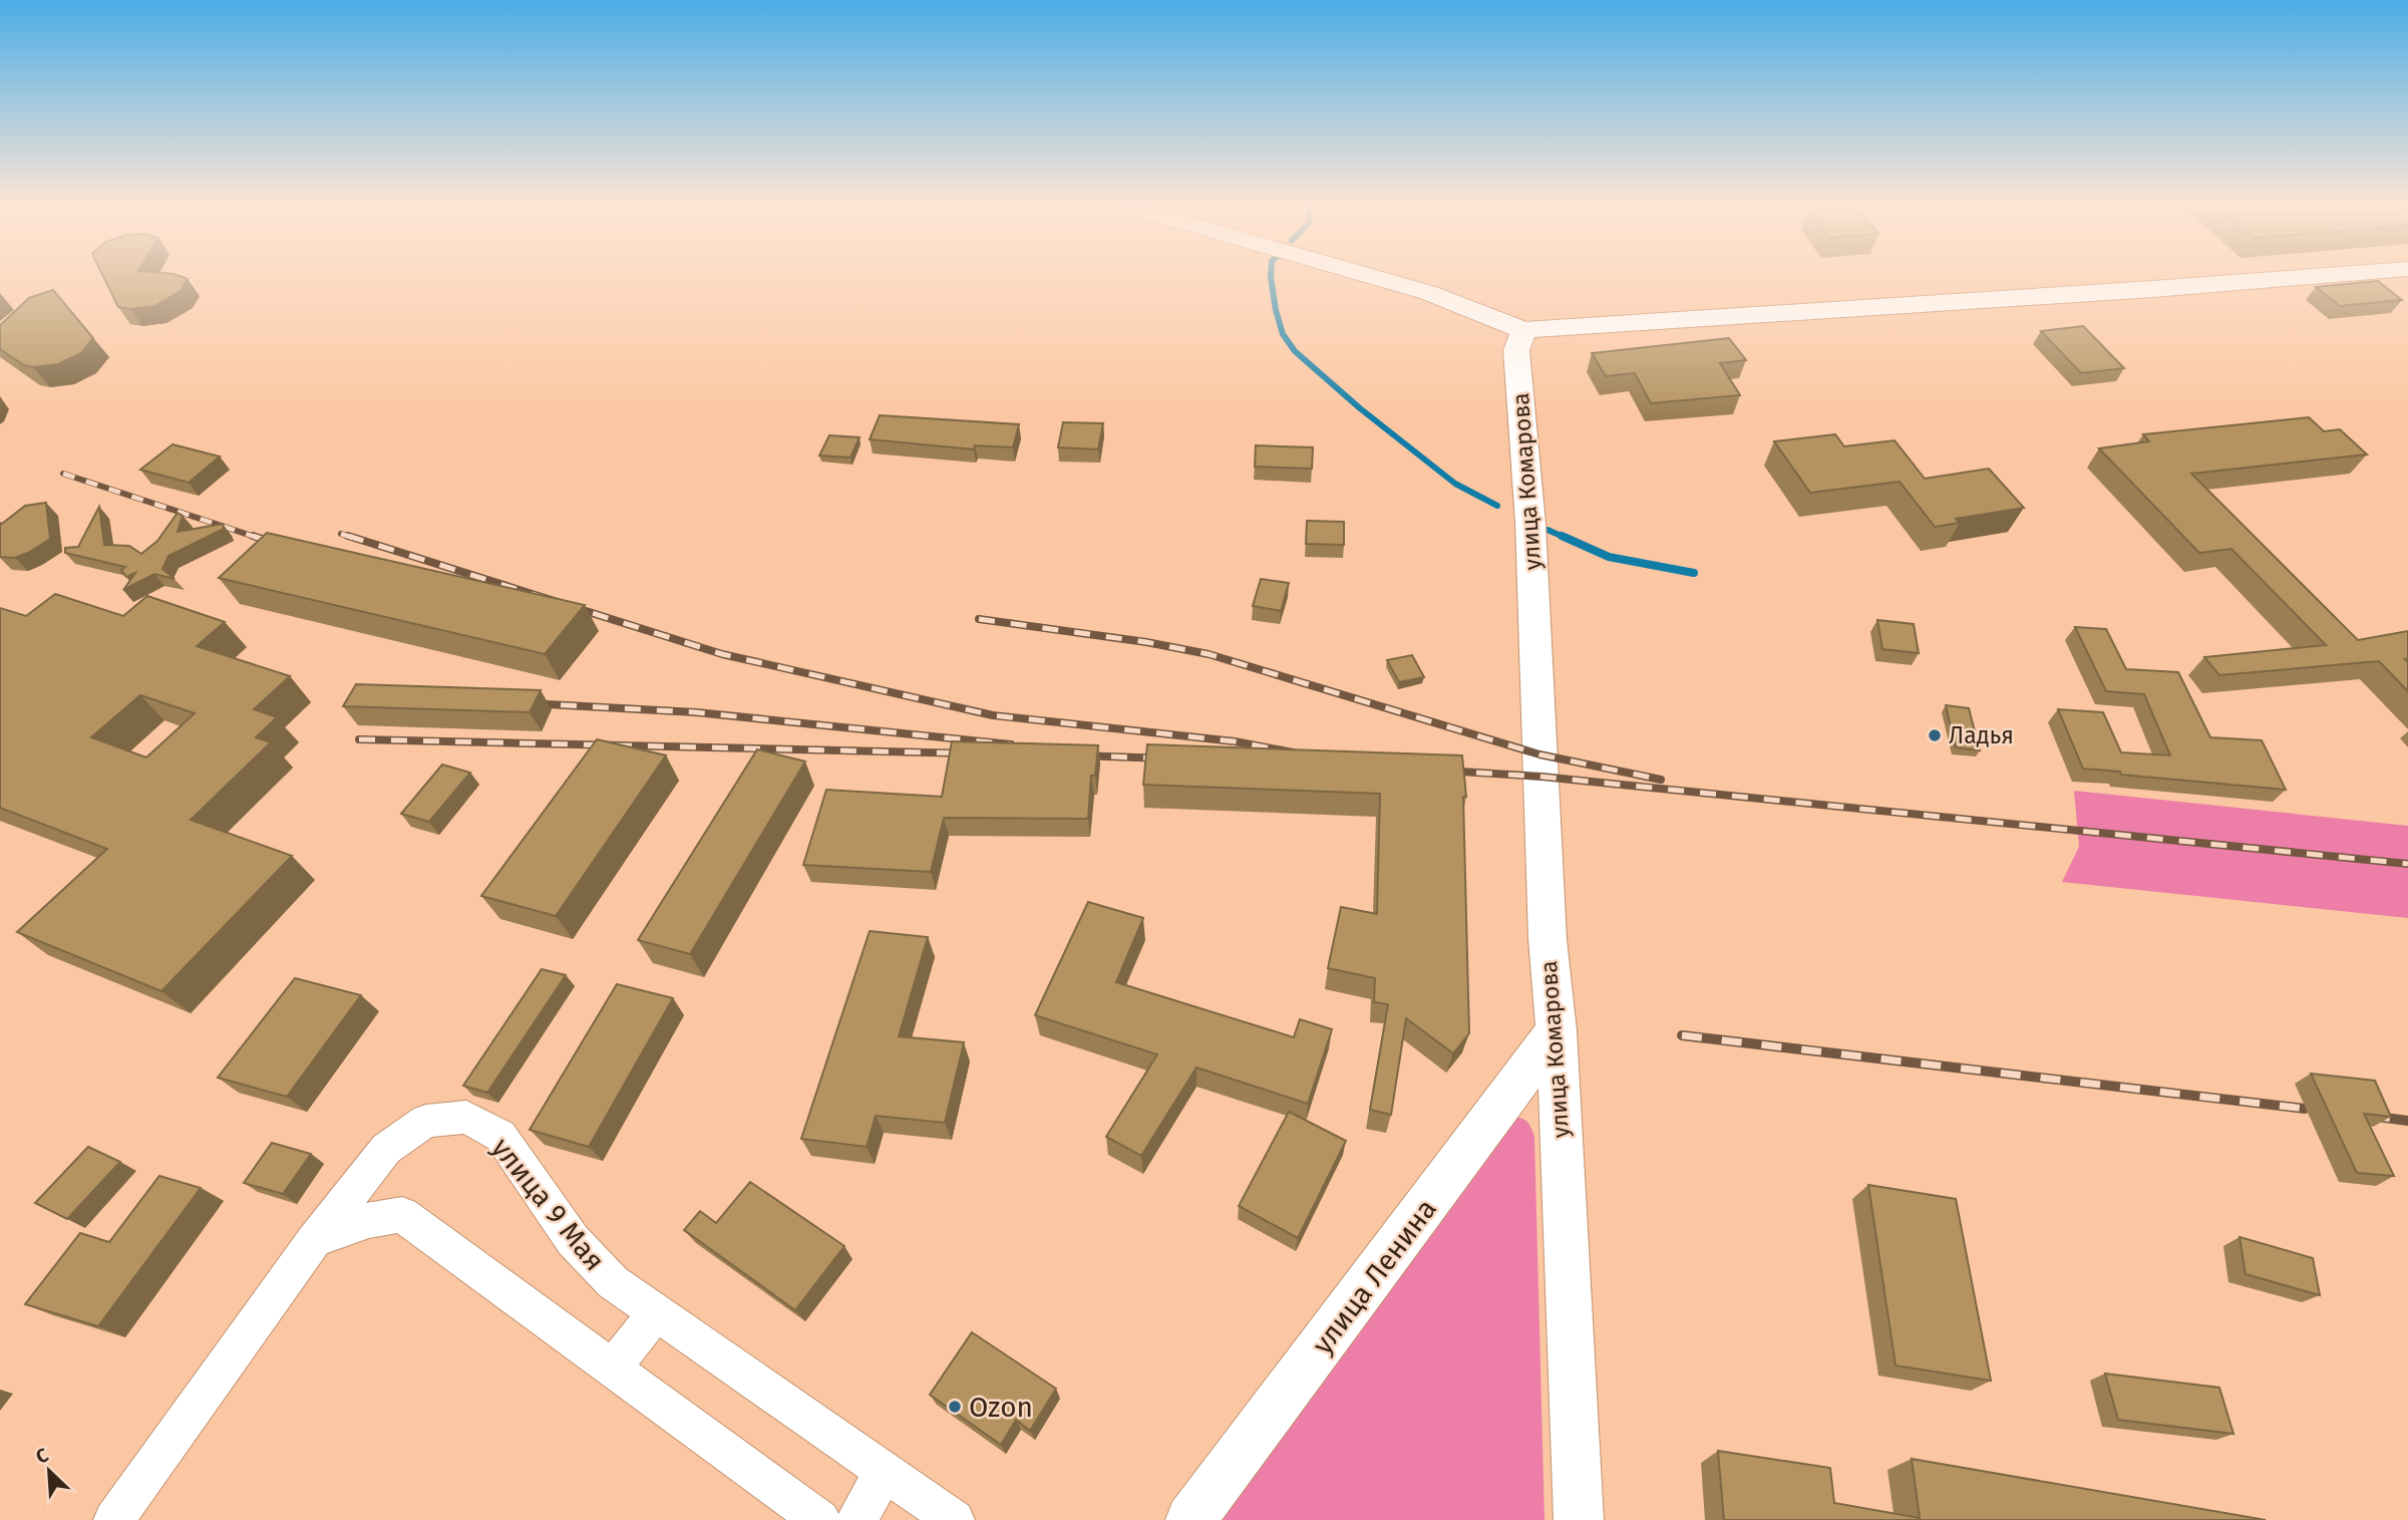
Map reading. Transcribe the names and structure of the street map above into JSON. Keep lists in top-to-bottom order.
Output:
{
  "streets": {
    "street": ["улица Комарова", "улица 9 Мая", "улица Ленина"]
  },
  "crossings": [
    ["улица Комарова", "улица Ленина"]
  ],
  "places": ["Ладья", "Ozon"],
  "north": "top left"
}
